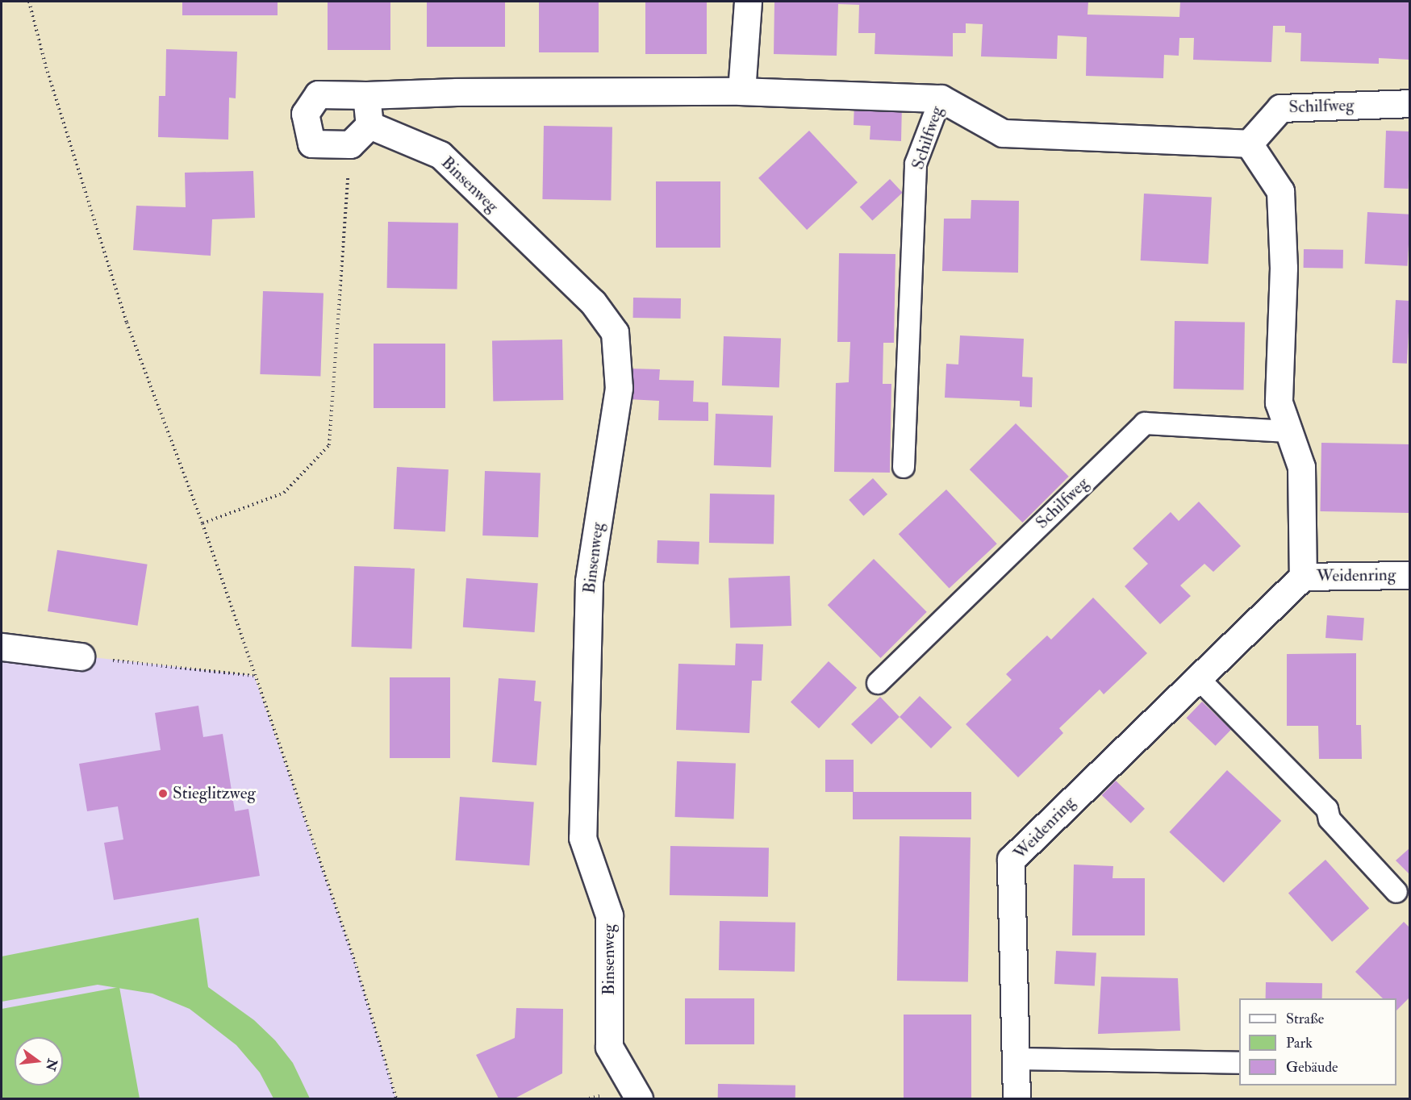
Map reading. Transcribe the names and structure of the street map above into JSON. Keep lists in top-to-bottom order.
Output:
{
  "streets": {
    "street": ["Schilfweg", "Binsenweg", "Weidenring"]
  },
  "places": ["Stieglitzweg"],
  "legend": ["Straße", "Park", "Gebäude"],
  "north": "right"
}
